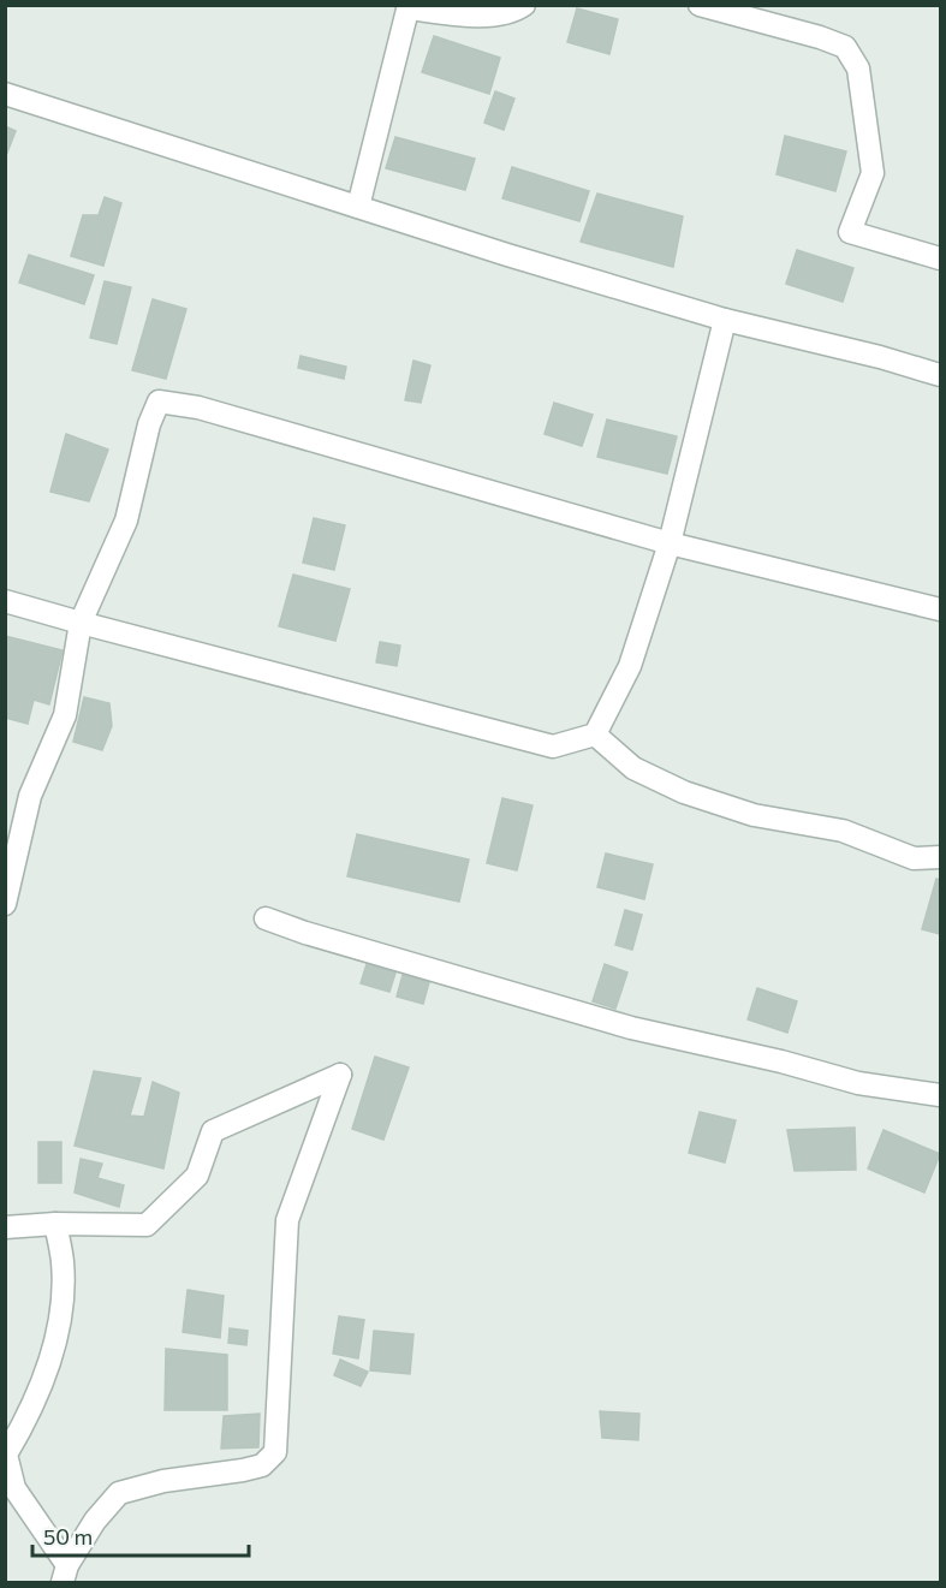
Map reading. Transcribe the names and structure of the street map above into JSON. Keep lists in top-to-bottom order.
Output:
{
  "scale_bar": "50 m"
}
